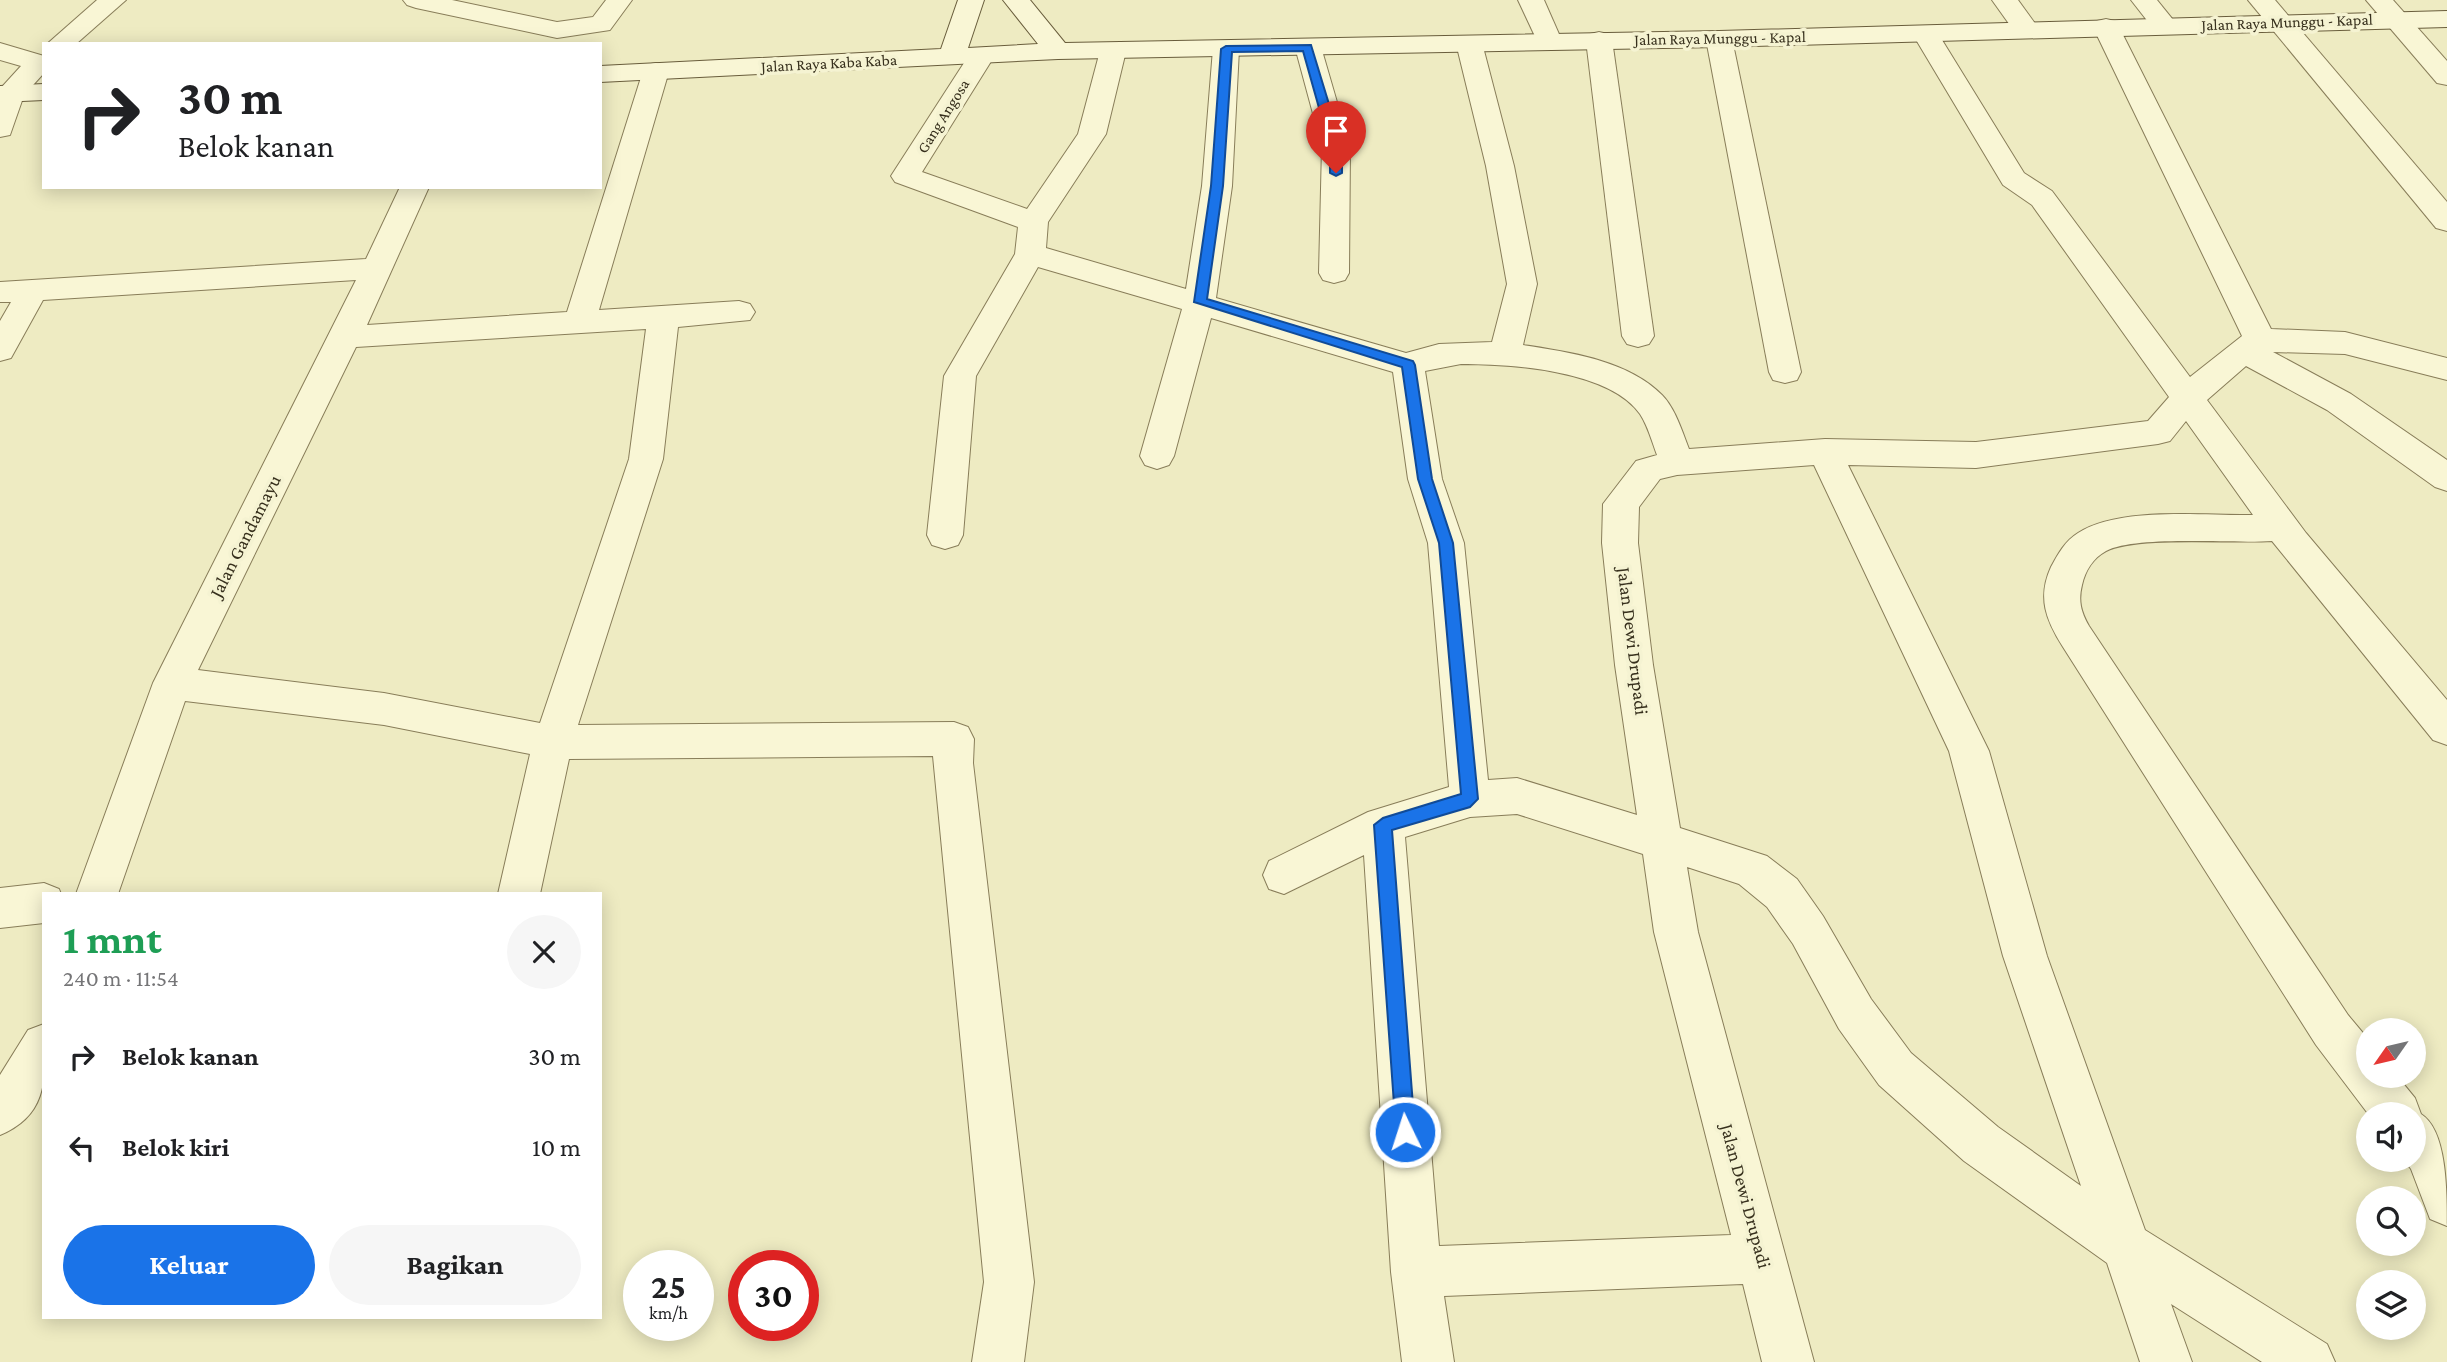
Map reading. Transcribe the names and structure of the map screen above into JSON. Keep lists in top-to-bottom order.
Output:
{
  "streets": {
    "street": [
      "Jalan Raya Munggu - Kapal",
      "Jalan Raya Kaba Kaba",
      "Gang Angosa",
      "Jalan Gandamayu",
      "Jalan Dewi Drupadi"
    ]
  },
  "crossings": [
    ["Jalan Raya Munggu - Kapal", "Jalan Raya Kaba Kaba"],
    ["Jalan Raya Kaba Kaba", "Gang Angosa"]
  ],
  "north": "bottom left",
  "page": {
    "turn": ["30 m", "Belok kanan"],
    "heading": ["1 mnt", "240 m · 11:54"],
    "list": [
      {
        "name": "Belok kanan",
        "value": "30 m"
      },
      {
        "name": "Belok kiri",
        "value": "10 m"
      }
    ],
    "buttons": ["Keluar", "Bagikan"],
    "speed": "25 km/h",
    "limit": "30"
  }
}
